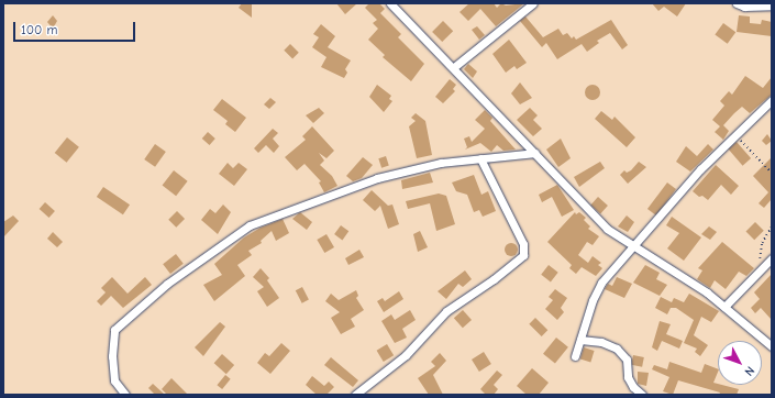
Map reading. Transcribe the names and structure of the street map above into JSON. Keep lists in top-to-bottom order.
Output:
{
  "scale_bar": "100 m",
  "north": "bottom right"
}
